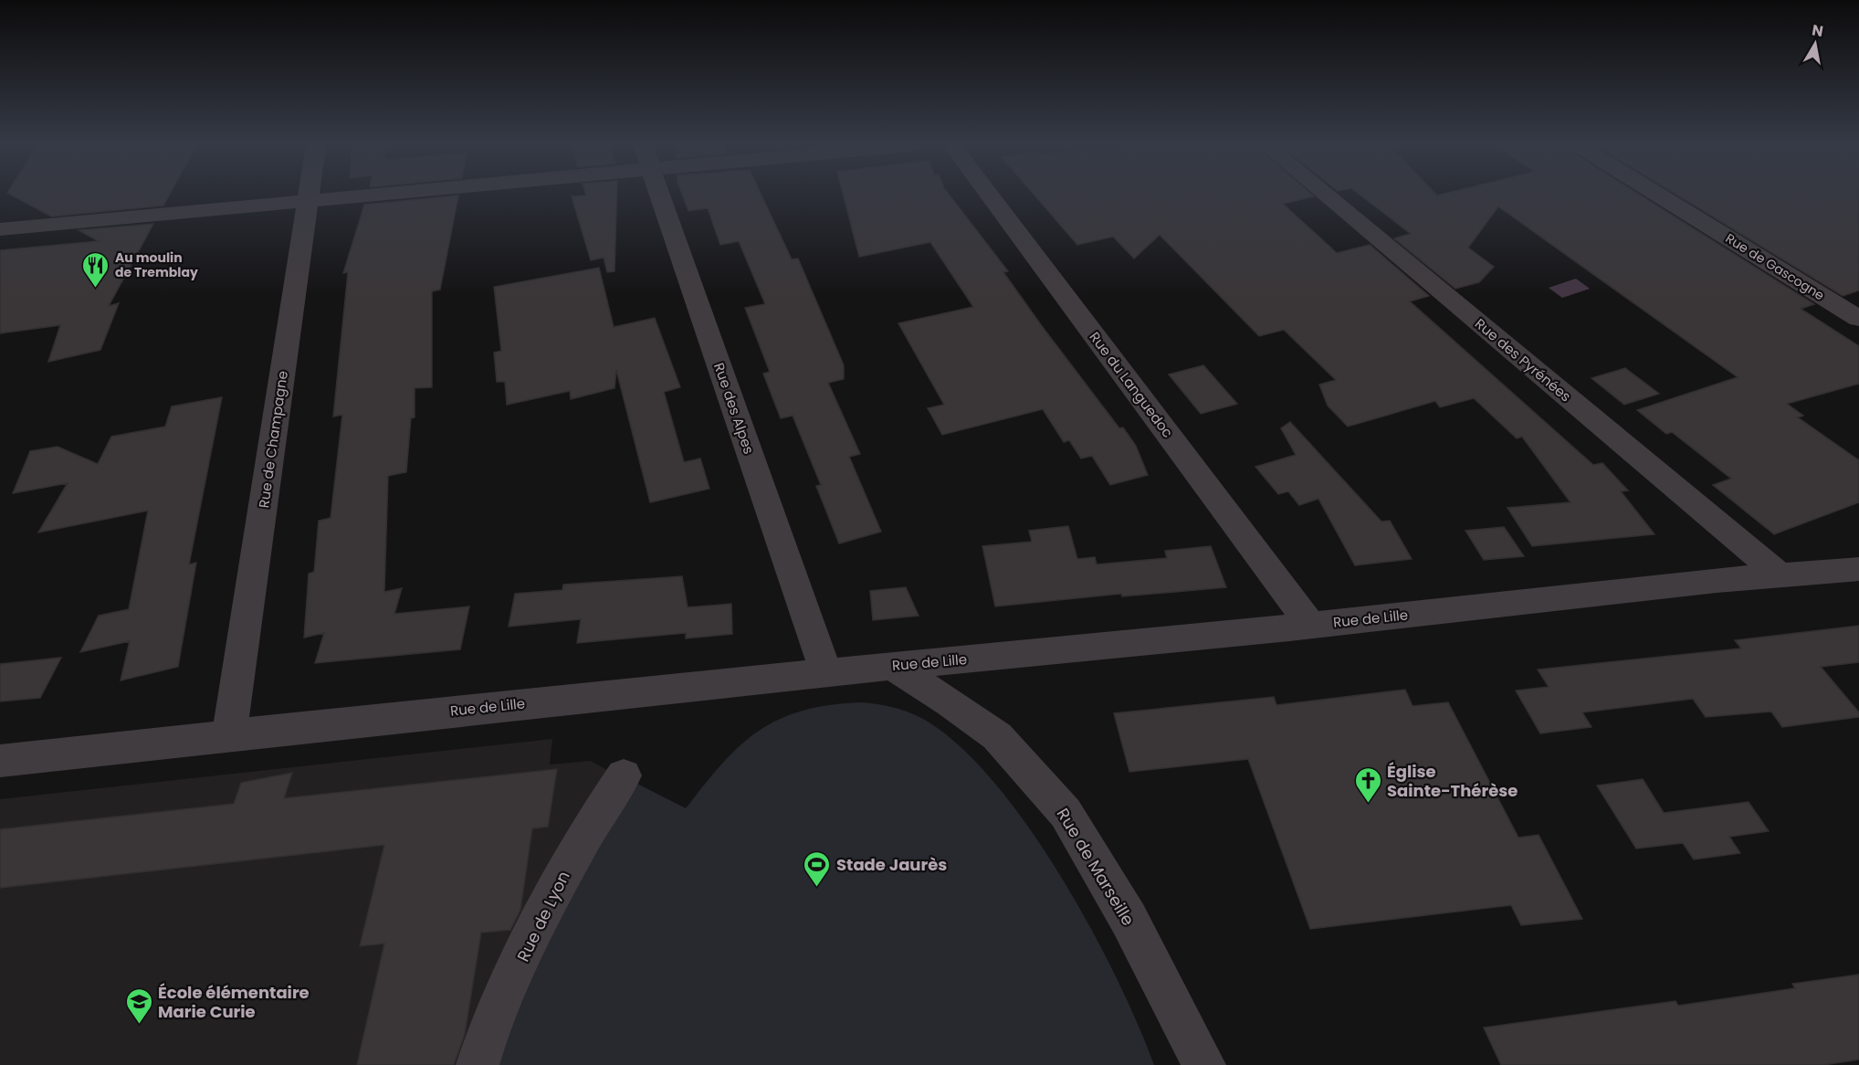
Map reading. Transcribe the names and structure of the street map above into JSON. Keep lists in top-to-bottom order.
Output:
{
  "streets": {
    "street": [
      "Rue de Gascogne",
      "Rue des Pyrénées",
      "Rue du Languedoc",
      "Rue des Alpes",
      "Rue de Champagne",
      "Rue de Lille",
      "Rue de Marseille",
      "Rue de Lyon"
    ]
  },
  "crossings": [
    ["Rue des Pyrénées", "Rue de Lille"],
    ["Rue du Languedoc", "Rue de Lille"],
    ["Rue des Alpes", "Rue de Lille"],
    ["Rue de Champagne", "Rue de Lille"],
    ["Rue de Lille", "Rue de Marseille"]
  ],
  "places": {
    "restaurant": ["Au moulin de Tremblay"],
    "church": ["Église Sainte-Thérèse"],
    "sports": ["Stade Jaurès"],
    "school or university": ["École élémentaire Marie Curie"]
  },
  "north": "top"
}
